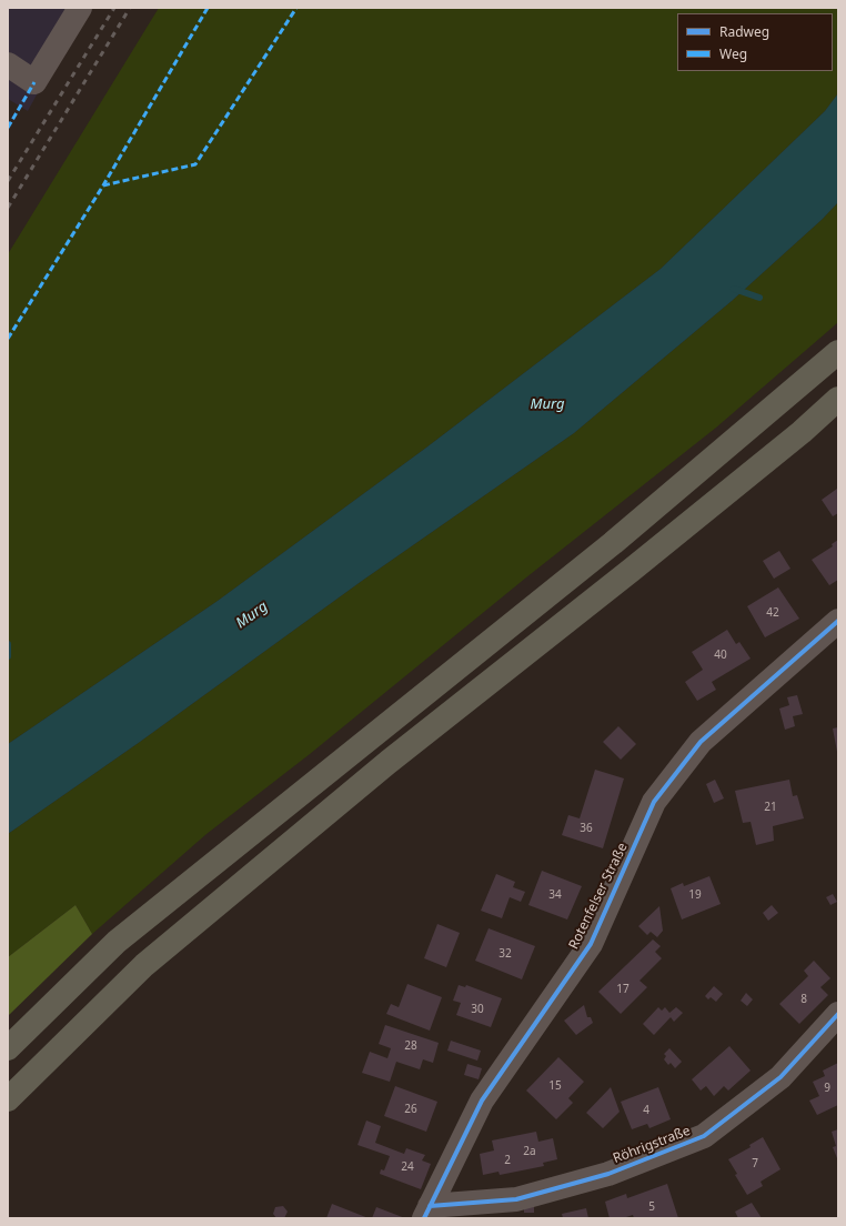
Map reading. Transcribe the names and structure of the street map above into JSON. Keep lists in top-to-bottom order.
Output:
{
  "streets": {
    "street": ["Rotenfelser Straße", "Röhrigstraße"]
  },
  "crossings": [
    ["Rotenfelser Straße", "Röhrigstraße"]
  ],
  "water": ["Murg"],
  "house_numbers": [
    "42",
    "40",
    "21",
    "36",
    "34",
    "19",
    "32",
    "17",
    "8",
    "30",
    "28",
    "15",
    "9",
    "26",
    "4",
    "2a",
    "2",
    "7",
    "24",
    "5"
  ],
  "legend": ["Radweg", "Weg"]
}
